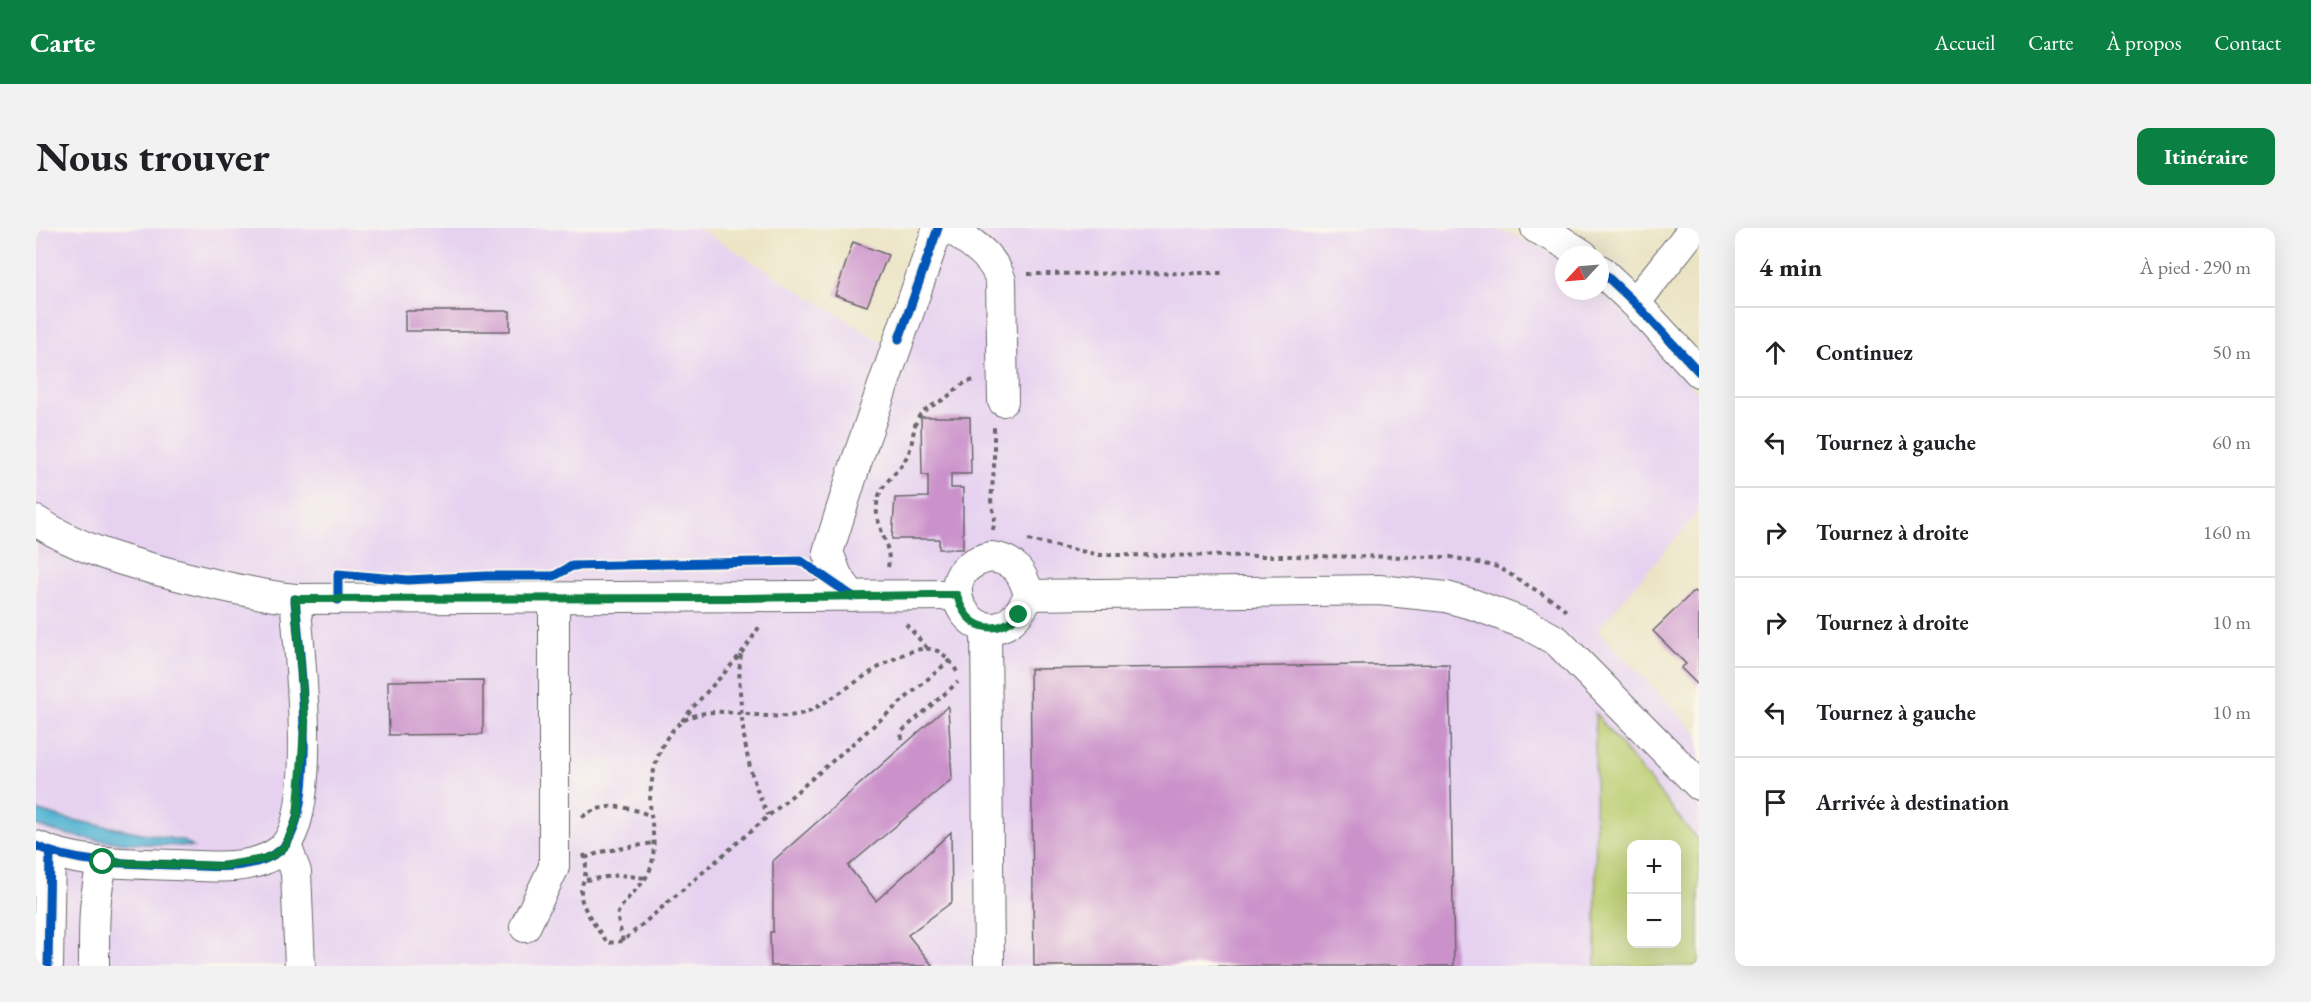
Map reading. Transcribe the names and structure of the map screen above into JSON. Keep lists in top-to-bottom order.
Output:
{
  "north": "bottom left",
  "page": {
    "header": "Carte",
    "nav": [
      "Accueil",
      "Carte",
      "À propos",
      "Contact"
    ],
    "buttons": "Itinéraire",
    "title": "Nous trouver",
    "heading": ["4 min", "À pied · 290 m"],
    "list": [
      ["Continuez", "50 m"],
      ["Tournez à gauche", "60 m"],
      ["Tournez à droite", "160 m"],
      ["Tournez à droite", "10 m"],
      ["Tournez à gauche", "10 m"],
      "Arrivée à destination"
    ],
    "map_buttons": ["+", "−"]
  }
}
